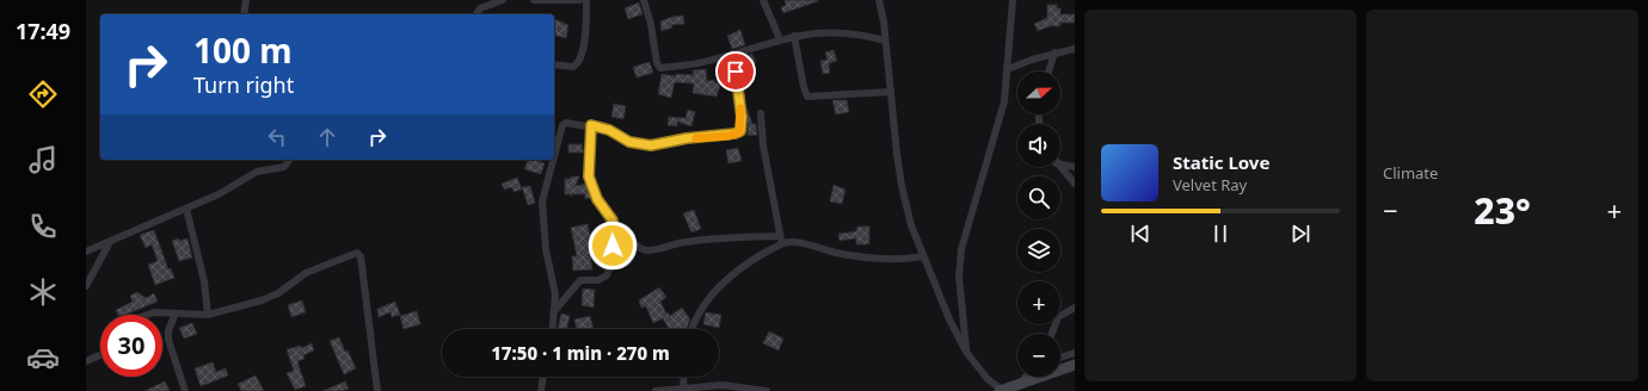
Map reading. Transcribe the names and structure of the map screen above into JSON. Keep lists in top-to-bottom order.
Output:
{
  "north": "right",
  "page": {
    "tabs": "17:49",
    "tile": "Climate",
    "turn": ["100 m", "Turn right"],
    "map_buttons": ["+", "−"],
    "song": ["Static Love", "Velvet Ray"],
    "heat": ["−", "23°", "+"],
    "limit": "30",
    "trip": "17:50 · 1 min · 270 m"
  }
}
